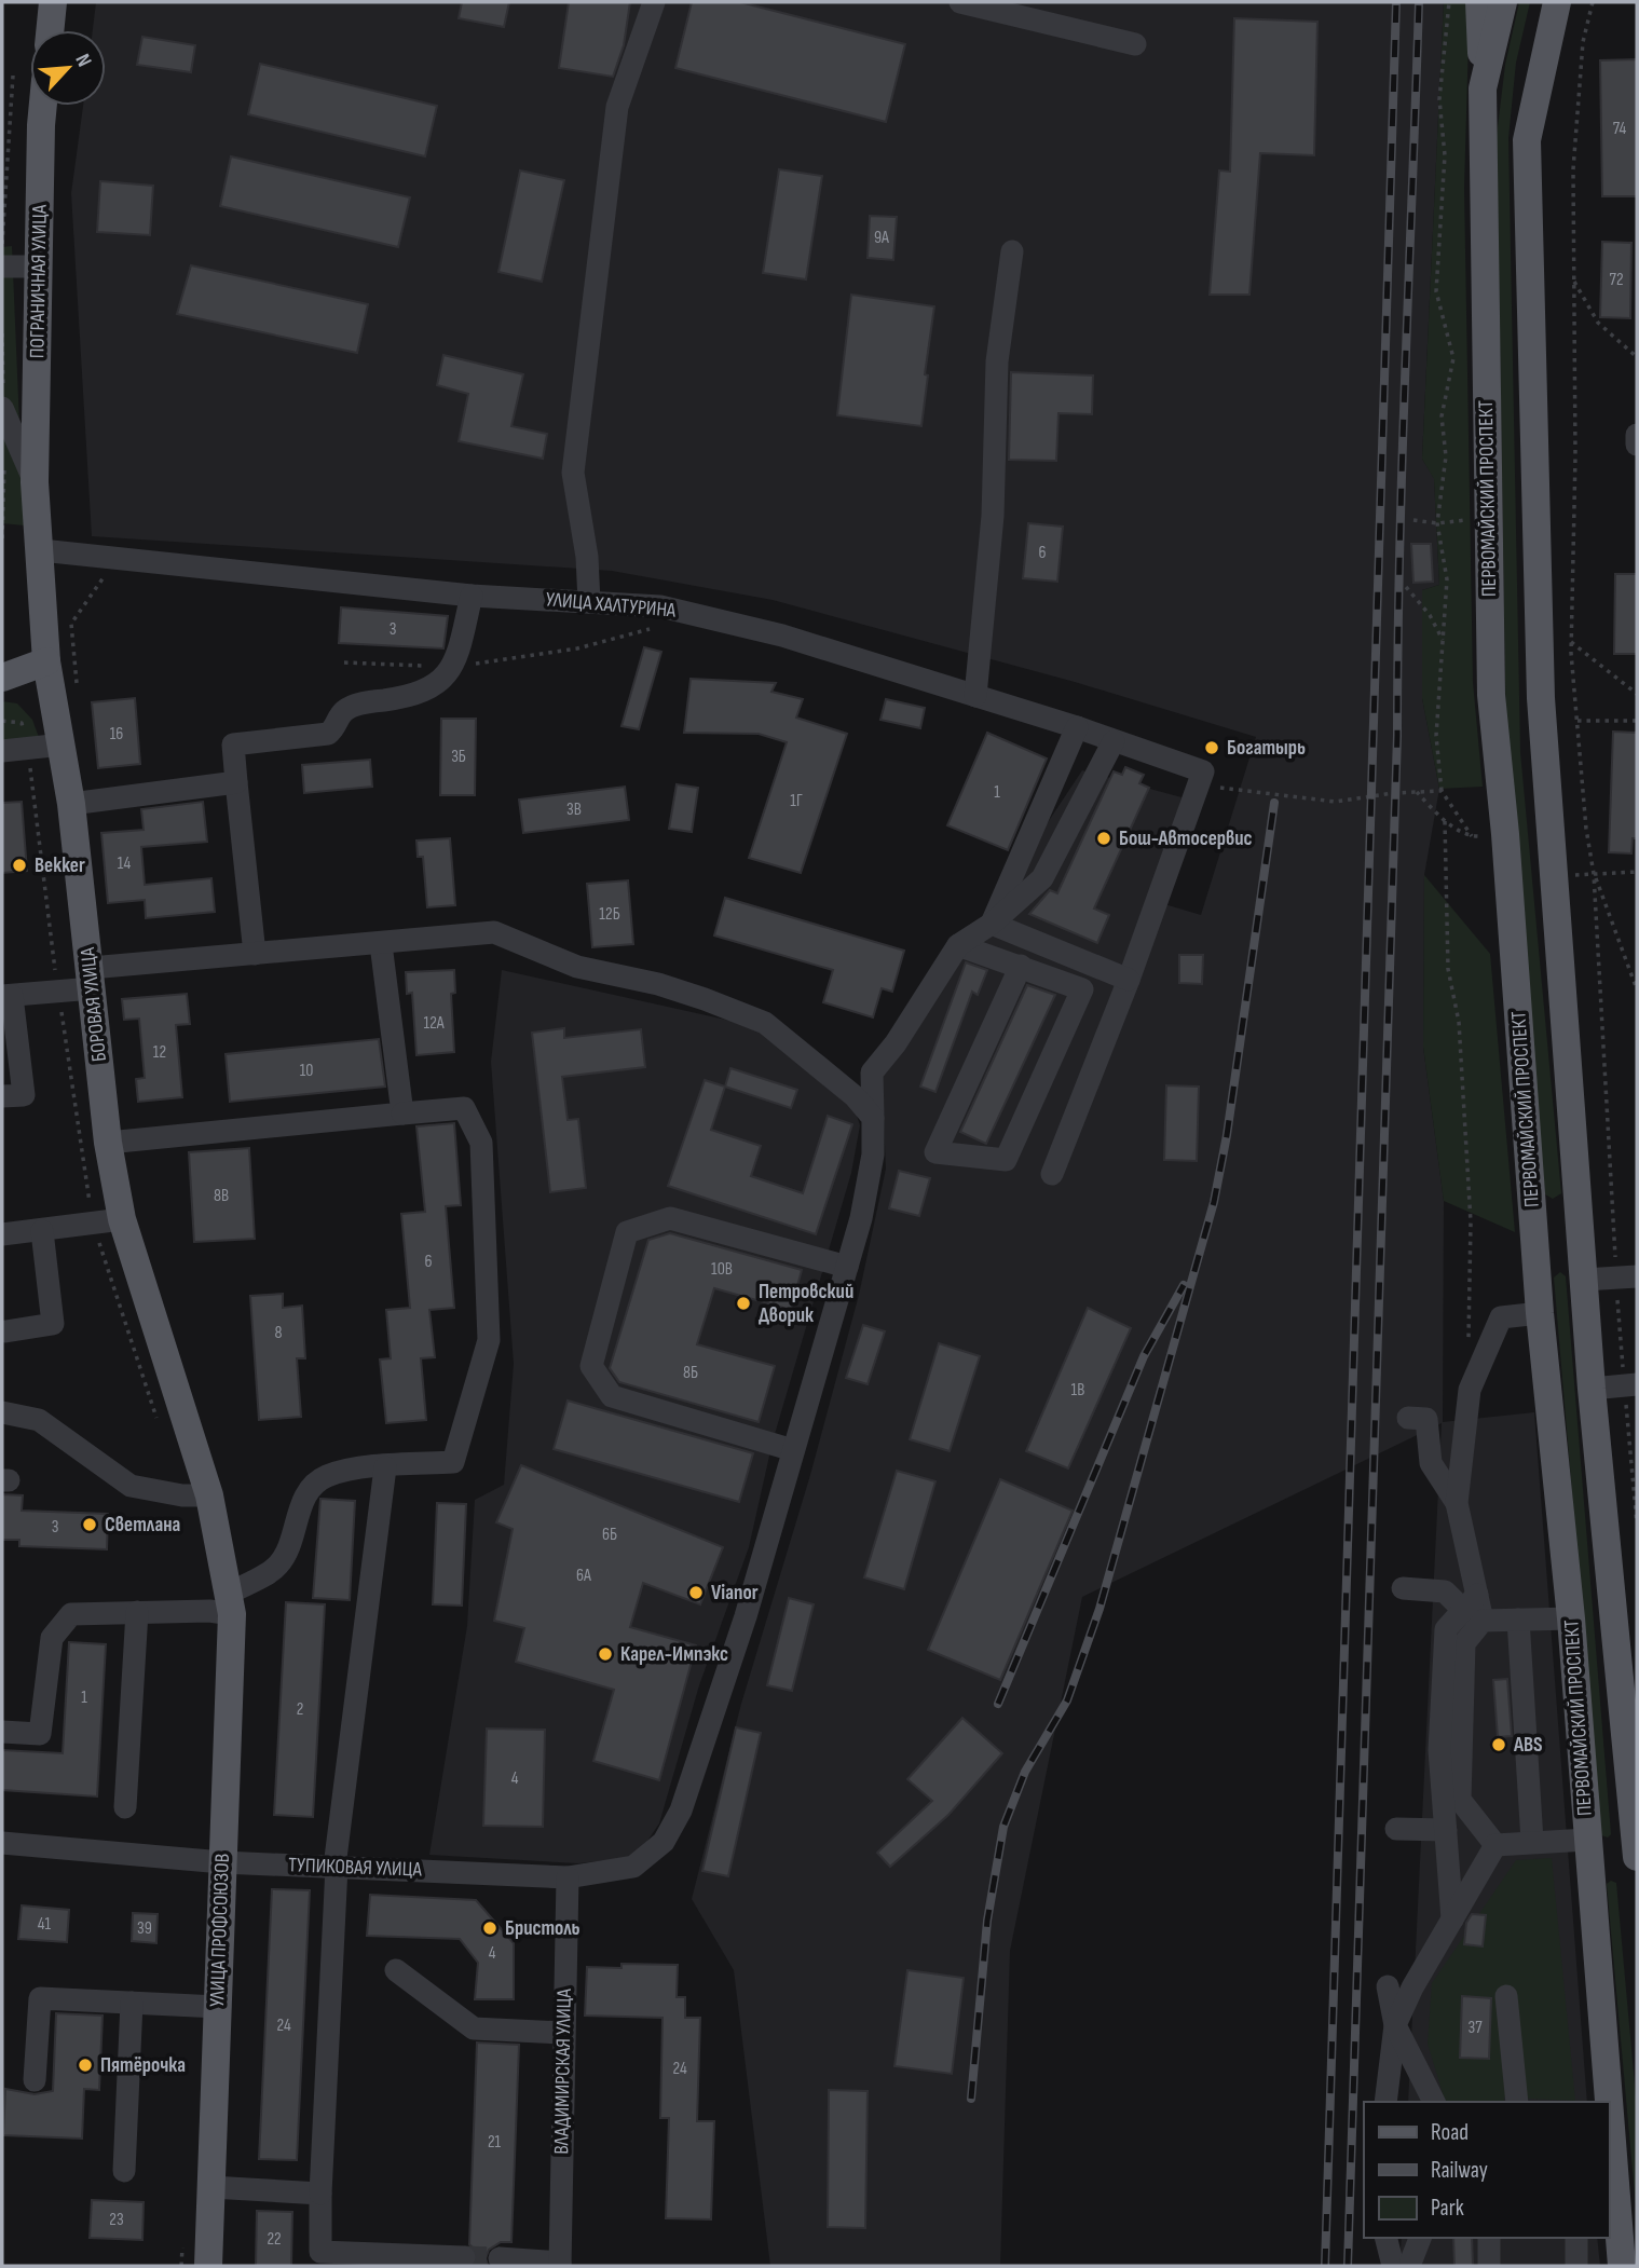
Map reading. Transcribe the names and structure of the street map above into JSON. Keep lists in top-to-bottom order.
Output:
{
  "streets": {
    "main road": [
      "ПОГРАНИЧНАЯ УЛИЦА",
      "ПЕРВОМАЙСКИЙ ПРОСПЕКТ",
      "БОРОВАЯ УЛИЦА",
      "УЛИЦА ПРОФСОЮЗОВ"
    ],
    "street": ["УЛИЦА ХАЛТУРИНА", "ТУПИКОВАЯ УЛИЦА", "ВЛАДИМИРСКАЯ УЛИЦА"]
  },
  "crossings": [
    ["ПОГРАНИЧНАЯ УЛИЦА", "БОРОВАЯ УЛИЦА"],
    ["УЛИЦА ХАЛТУРИНА", "БОРОВАЯ УЛИЦА"],
    ["БОРОВАЯ УЛИЦА", "УЛИЦА ПРОФСОЮЗОВ"],
    ["ТУПИКОВАЯ УЛИЦА", "УЛИЦА ПРОФСОЮЗОВ"],
    ["ТУПИКОВАЯ УЛИЦА", "ВЛАДИМИРСКАЯ УЛИЦА"]
  ],
  "places": [
    "Богатырь",
    "Бош-Автосервис",
    "Bekker",
    "Петровский Дворик",
    "Светлана",
    "Vianor",
    "Карел-Импэкс",
    "ABS",
    "Бристоль",
    "Пятёрочка"
  ],
  "house_numbers": [
    "74",
    "9А",
    "72",
    "6",
    "3",
    "16",
    "3Б",
    "1",
    "1Г",
    "3В",
    "14",
    "12Б",
    "12А",
    "12",
    "10",
    "8В",
    "6",
    "10В",
    "8",
    "8Б",
    "1В",
    "3",
    "6Б",
    "6А",
    "1",
    "2",
    "4",
    "41",
    "39",
    "4",
    "24",
    "37",
    "24",
    "21",
    "23",
    "22"
  ],
  "legend": ["Road", "Railway", "Park"],
  "north": "top right"
}
